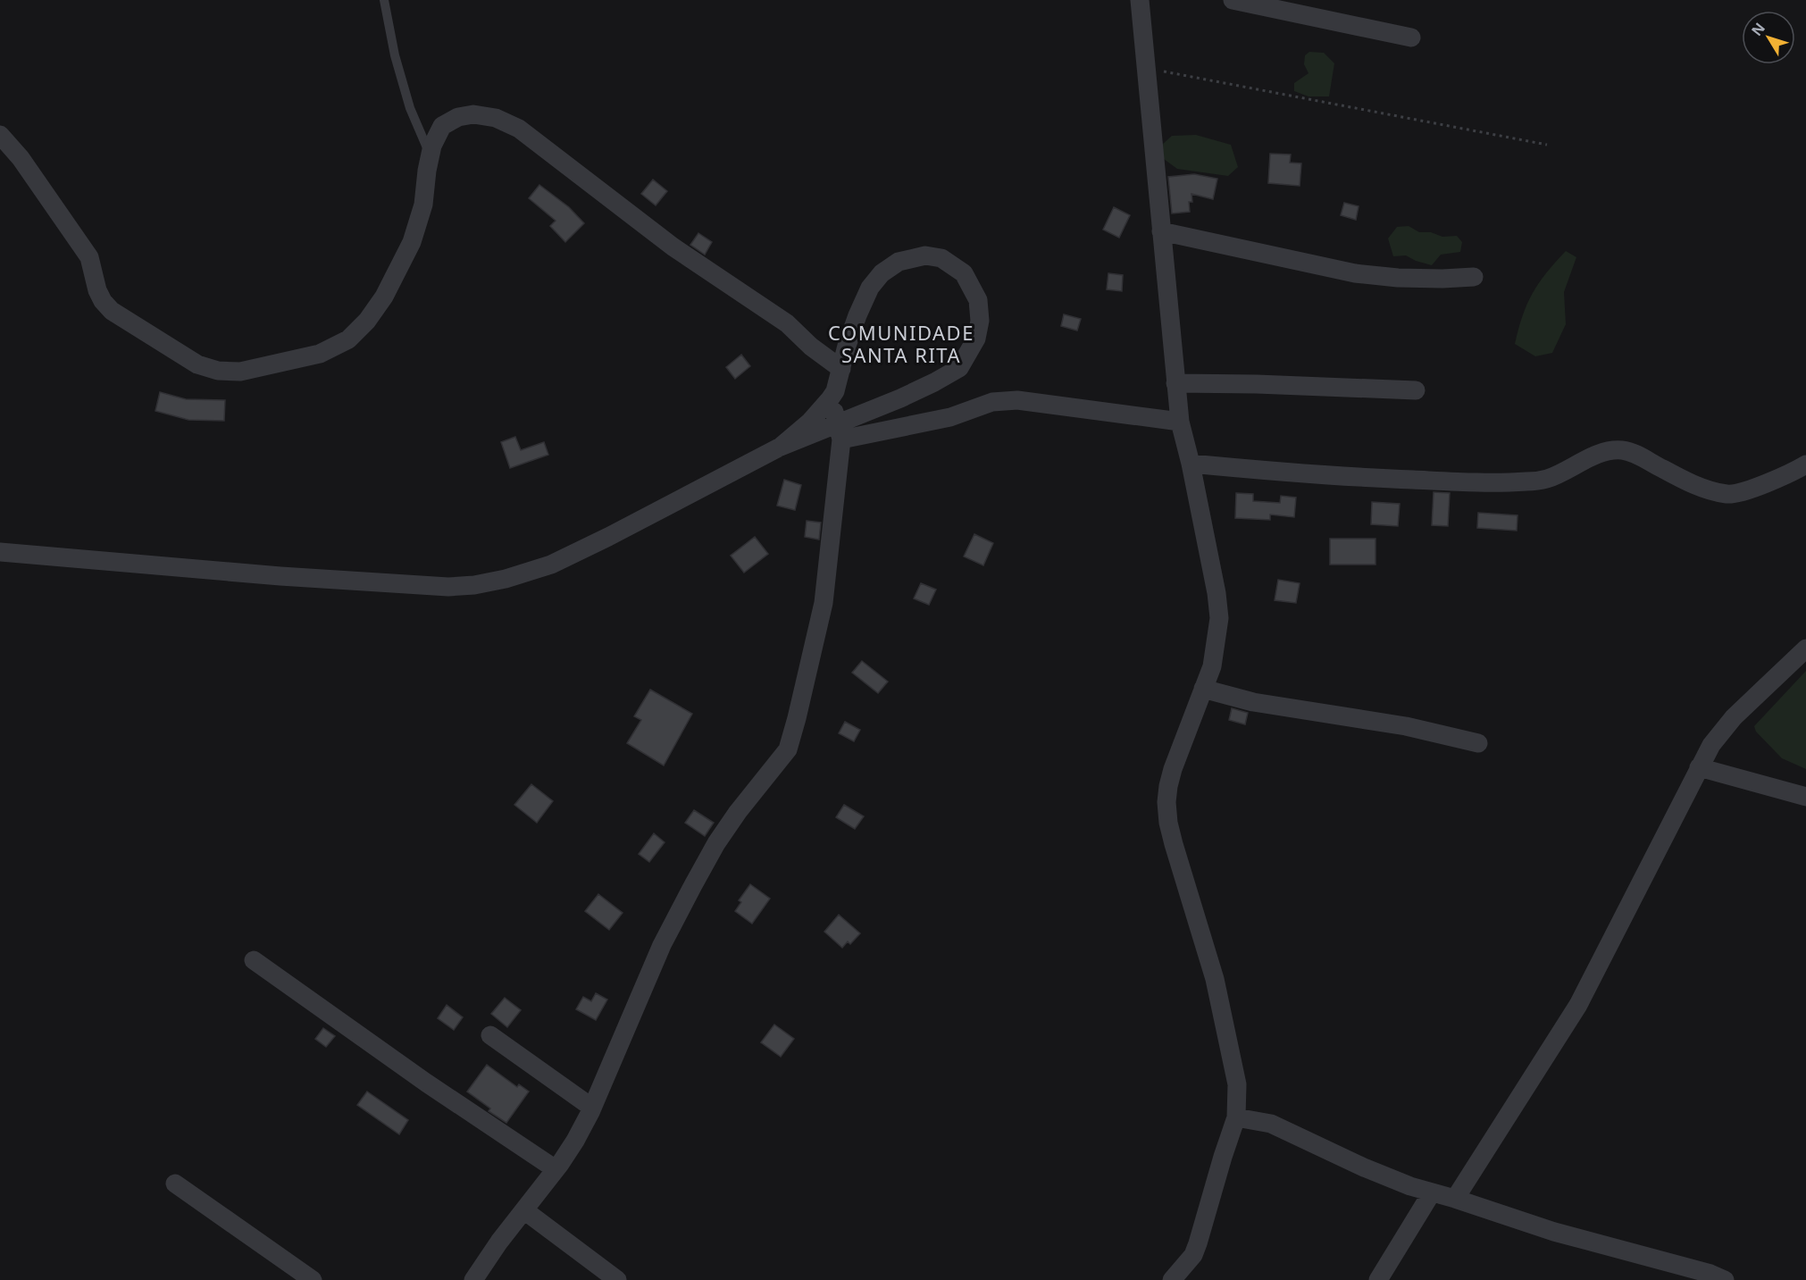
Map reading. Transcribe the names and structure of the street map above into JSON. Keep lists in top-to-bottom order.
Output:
{
  "districts": ["COMUNIDADE SANTA RITA"],
  "north": "top left"
}
